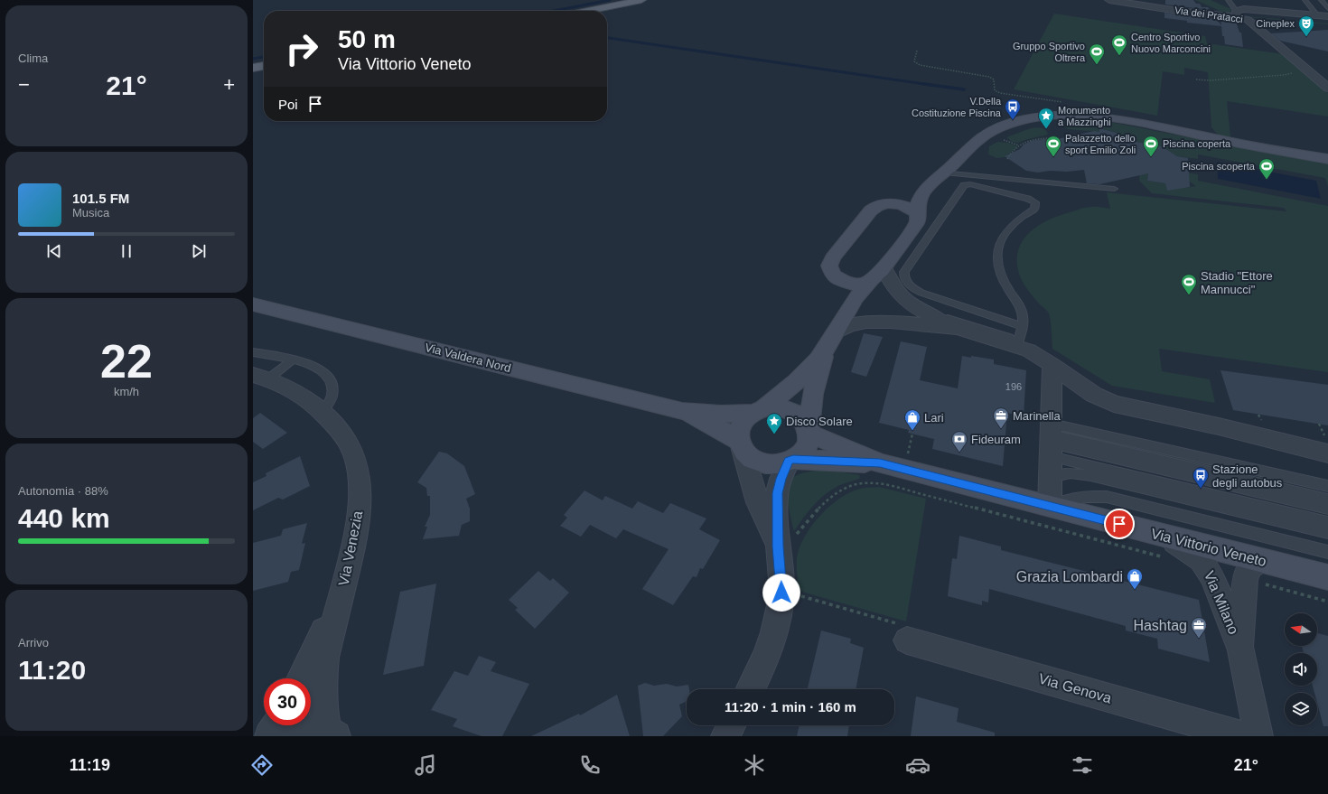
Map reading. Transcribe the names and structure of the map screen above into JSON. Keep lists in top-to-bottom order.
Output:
{
  "streets": {
    "street": [
      "Via dei Pratacci",
      "Via Valdera Nord",
      "Via Vittorio Veneto",
      "Via Venezia",
      "Via Milano",
      "Via Genova"
    ]
  },
  "crossings": [
    ["Via Valdera Nord", "Via Vittorio Veneto"],
    ["Via Vittorio Veneto", "Via Milano"]
  ],
  "places": {
    "theatre": ["Cineplex"],
    "sports": [
      "Centro Sportivo Nuovo Marconcini",
      "Gruppo Sportivo Oltrera",
      "Palazzetto dello sport Emilio Zoli",
      "Piscina coperta",
      "Piscina scoperta",
      "Stadio \"Ettore Mannucci\""
    ],
    "bus stop": ["V.Della Costituzione Piscina", "Stazione degli autobus"],
    "place": ["Monumento a Mazzinghi", "Disco Solare"],
    "office": ["Marinella", "Hashtag"],
    "shop": ["Lari", "Grazia Lombardi"],
    "bank": ["Fideuram"]
  },
  "house_numbers": ["196"],
  "north": "left",
  "page": {
    "tile": [
      "Clima",
      ["22", "km/h"],
      ["Autonomia · 88%", "440 km"],
      ["Arrivo", "11:20"]
    ],
    "turn": ["50 m", "Via Vittorio Veneto"],
    "heat": ["−", "21°", "+"],
    "then": "Poi",
    "song": ["101.5 FM", "Musica"],
    "limit": "30",
    "trip": "11:20 · 1 min · 160 m",
    "tabs": ["11:19", "21°"]
  }
}
